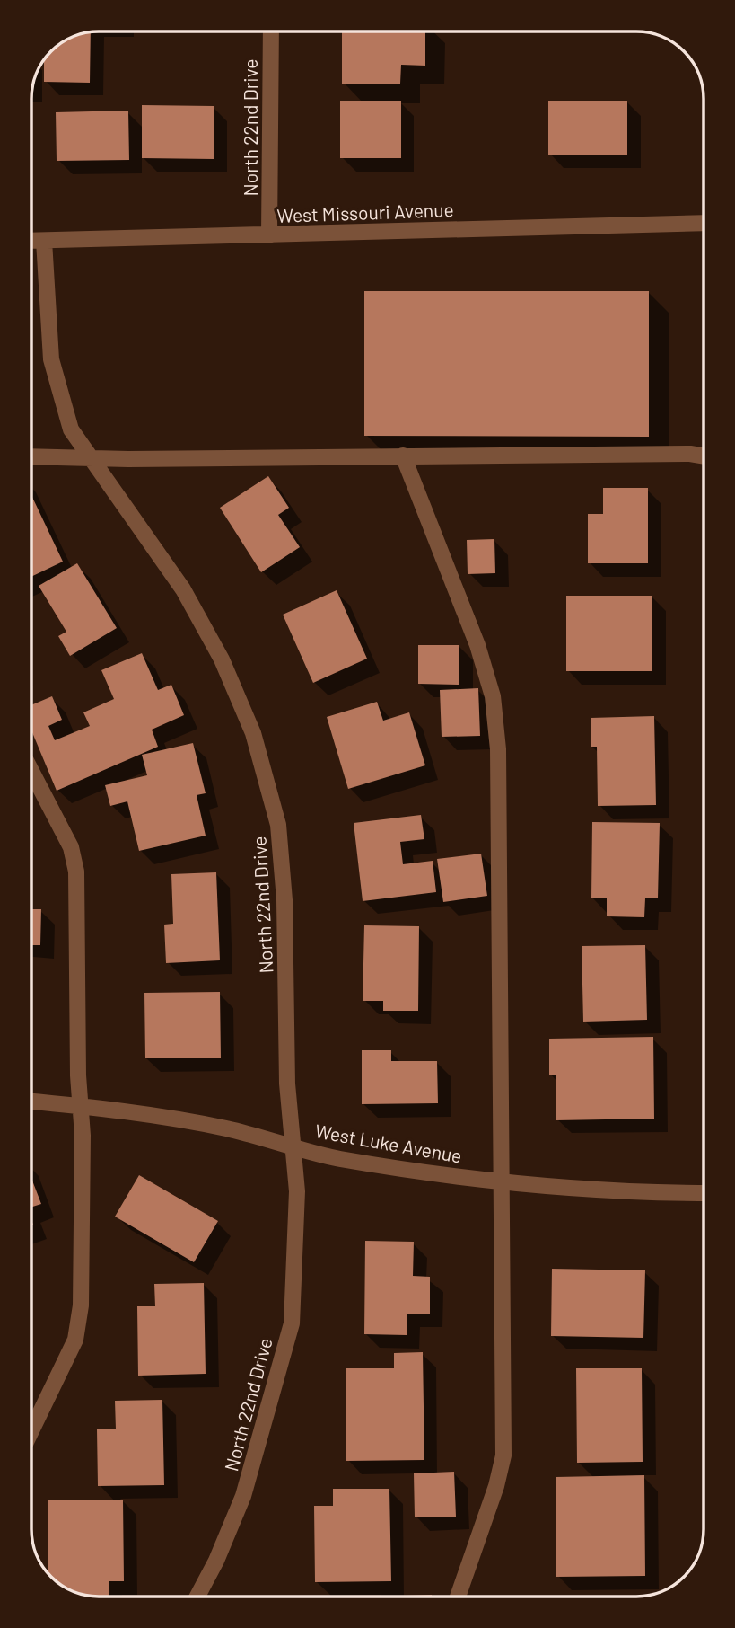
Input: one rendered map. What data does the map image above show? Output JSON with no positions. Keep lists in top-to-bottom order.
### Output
{
  "streets": {
    "street": ["North 22nd Drive", "West Missouri Avenue", "West Luke Avenue"]
  },
  "crossings": [
    ["North 22nd Drive", "West Missouri Avenue"],
    ["North 22nd Drive", "West Luke Avenue"]
  ]
}
